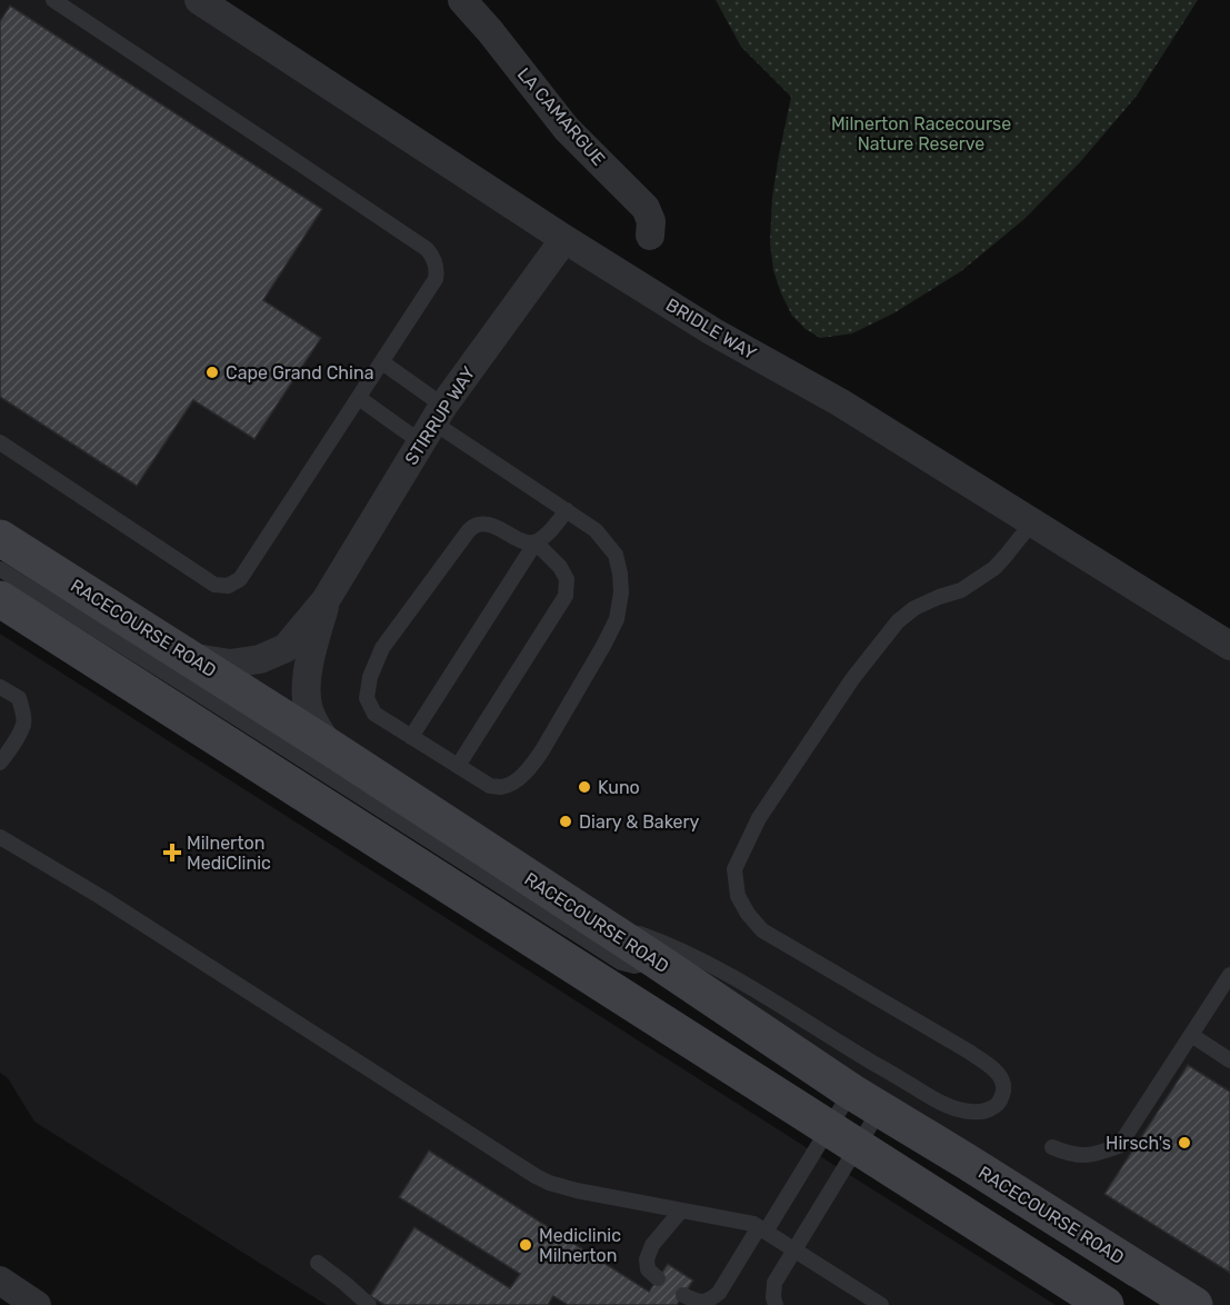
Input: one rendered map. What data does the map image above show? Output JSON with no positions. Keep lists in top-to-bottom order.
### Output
{
  "streets": {
    "main road": ["RACECOURSE ROAD"],
    "street": ["LA CAMARGUE", "BRIDLE WAY", "STIRRUP WAY"]
  },
  "crossings": [
    ["BRIDLE WAY", "STIRRUP WAY"],
    ["STIRRUP WAY", "RACECOURSE ROAD"]
  ],
  "parks": ["Milnerton Racecourse Nature Reserve"],
  "places": {
    "other": [
      "Cape Grand China",
      "Kuno",
      "Diary & Bakery",
      "Hirsch's",
      "Mediclinic Milnerton"
    ],
    "health": ["Milnerton MediClinic"]
  }
}
